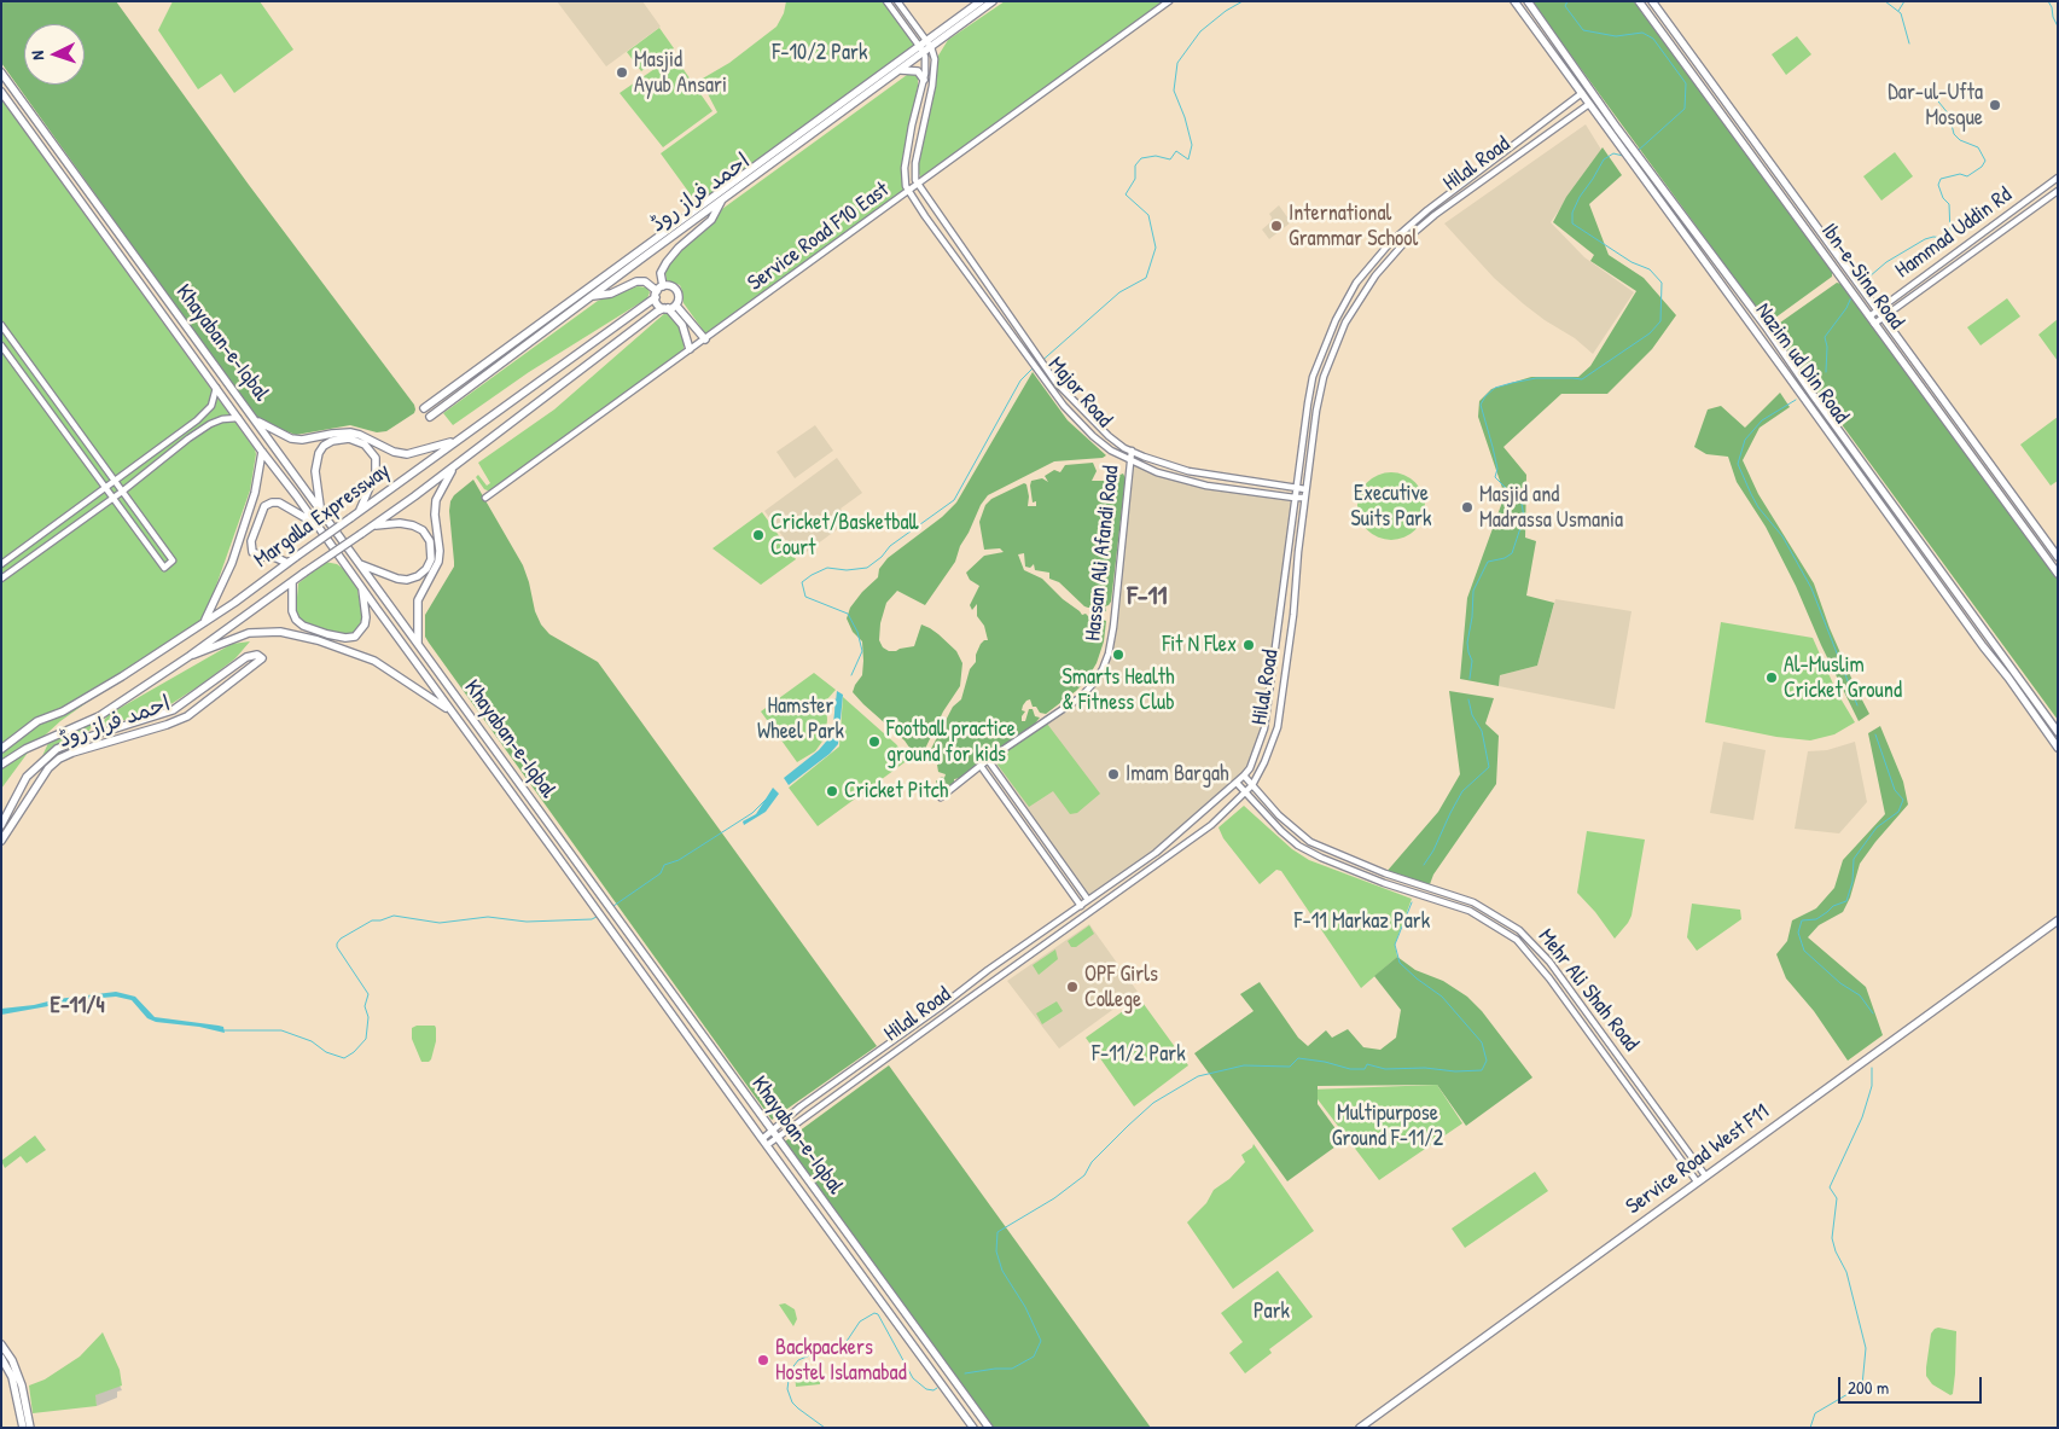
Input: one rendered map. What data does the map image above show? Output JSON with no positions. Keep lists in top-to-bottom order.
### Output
{
  "streets": {
    "main road": [
      "احمد فراز روڈ",
      "Ibn-e-Sina Road",
      "Khayaban-e-Iqbal",
      "Nazim ud Din Road",
      "Margalla Expressway",
      "Service Road West F11"
    ],
    "street": [
      "Hilal Road",
      "Hammad Uddin Rd",
      "Service Road F10 East",
      "Major Road",
      "Hassan Ali Afandi Road",
      "Mehr Ali Shah Road"
    ]
  },
  "crossings": [
    ["Hilal Road", "Khayaban-e-Iqbal"],
    ["Hilal Road", "Nazim ud Din Road"],
    ["Hilal Road", "Major Road"],
    ["Hilal Road", "Mehr Ali Shah Road"],
    ["Hammad Uddin Rd", "Ibn-e-Sina Road"],
    ["Service Road F10 East", "Major Road"],
    ["Major Road", "Hassan Ali Afandi Road"],
    ["Mehr Ali Shah Road", "Service Road West F11"]
  ],
  "districts": ["F-11", "E-11/4"],
  "parks": [
    "F-10/2 Park",
    "Executive Suits Park",
    "Hamster Wheel Park",
    "F-11 Markaz Park",
    "F-11/2 Park",
    "Multipurpose Ground F-11/2",
    "Park"
  ],
  "places": [
    "Masjid Ayub Ansari",
    "Dar-ul-Ufta Mosque",
    "International Grammar School",
    "Masjid and Madrassa Usmania",
    "Cricket/Basketball Court",
    "Fit N Flex",
    "Smarts Health & Fitness Club",
    "Al-Muslim Cricket Ground",
    "Football practice ground for kids",
    "Imam Bargah",
    "Cricket Pitch",
    "OPF Girls College",
    "Backpackers Hostel Islamabad"
  ],
  "scale_bar": "200 m",
  "north": "left"
}
